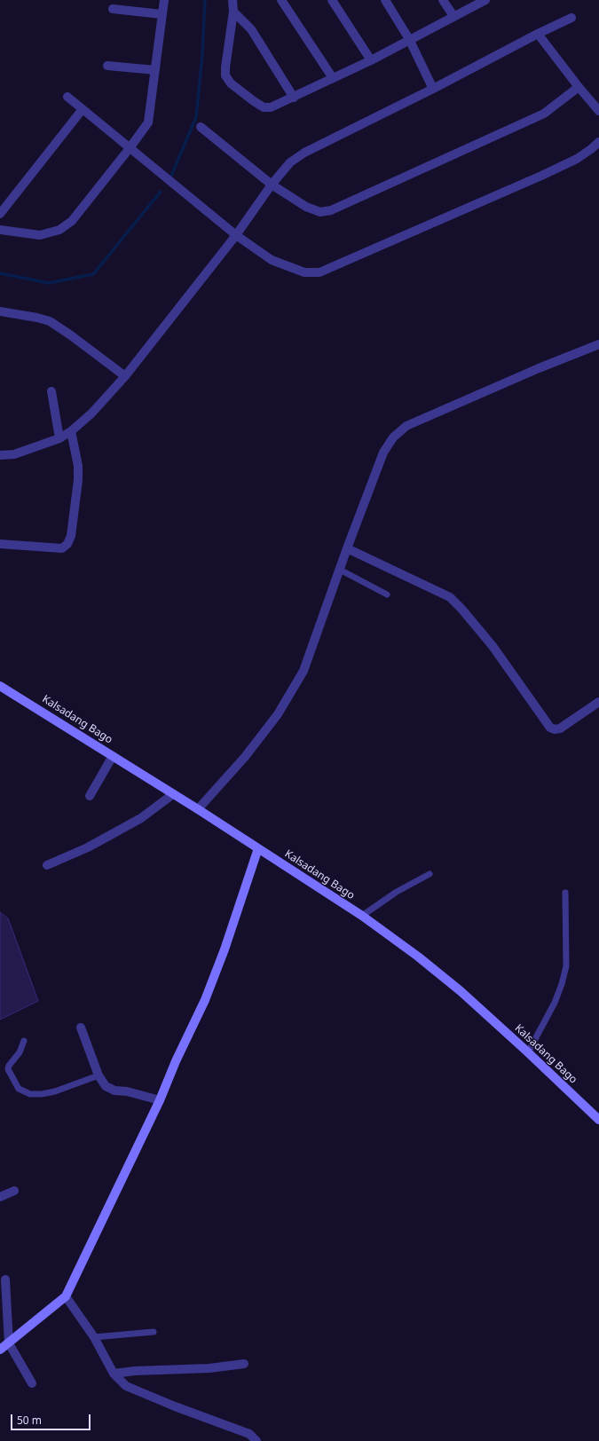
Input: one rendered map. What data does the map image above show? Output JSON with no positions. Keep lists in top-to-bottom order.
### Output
{
  "streets": {
    "main road": ["Kalsadang Bago"]
  },
  "scale_bar": "50 m"
}
